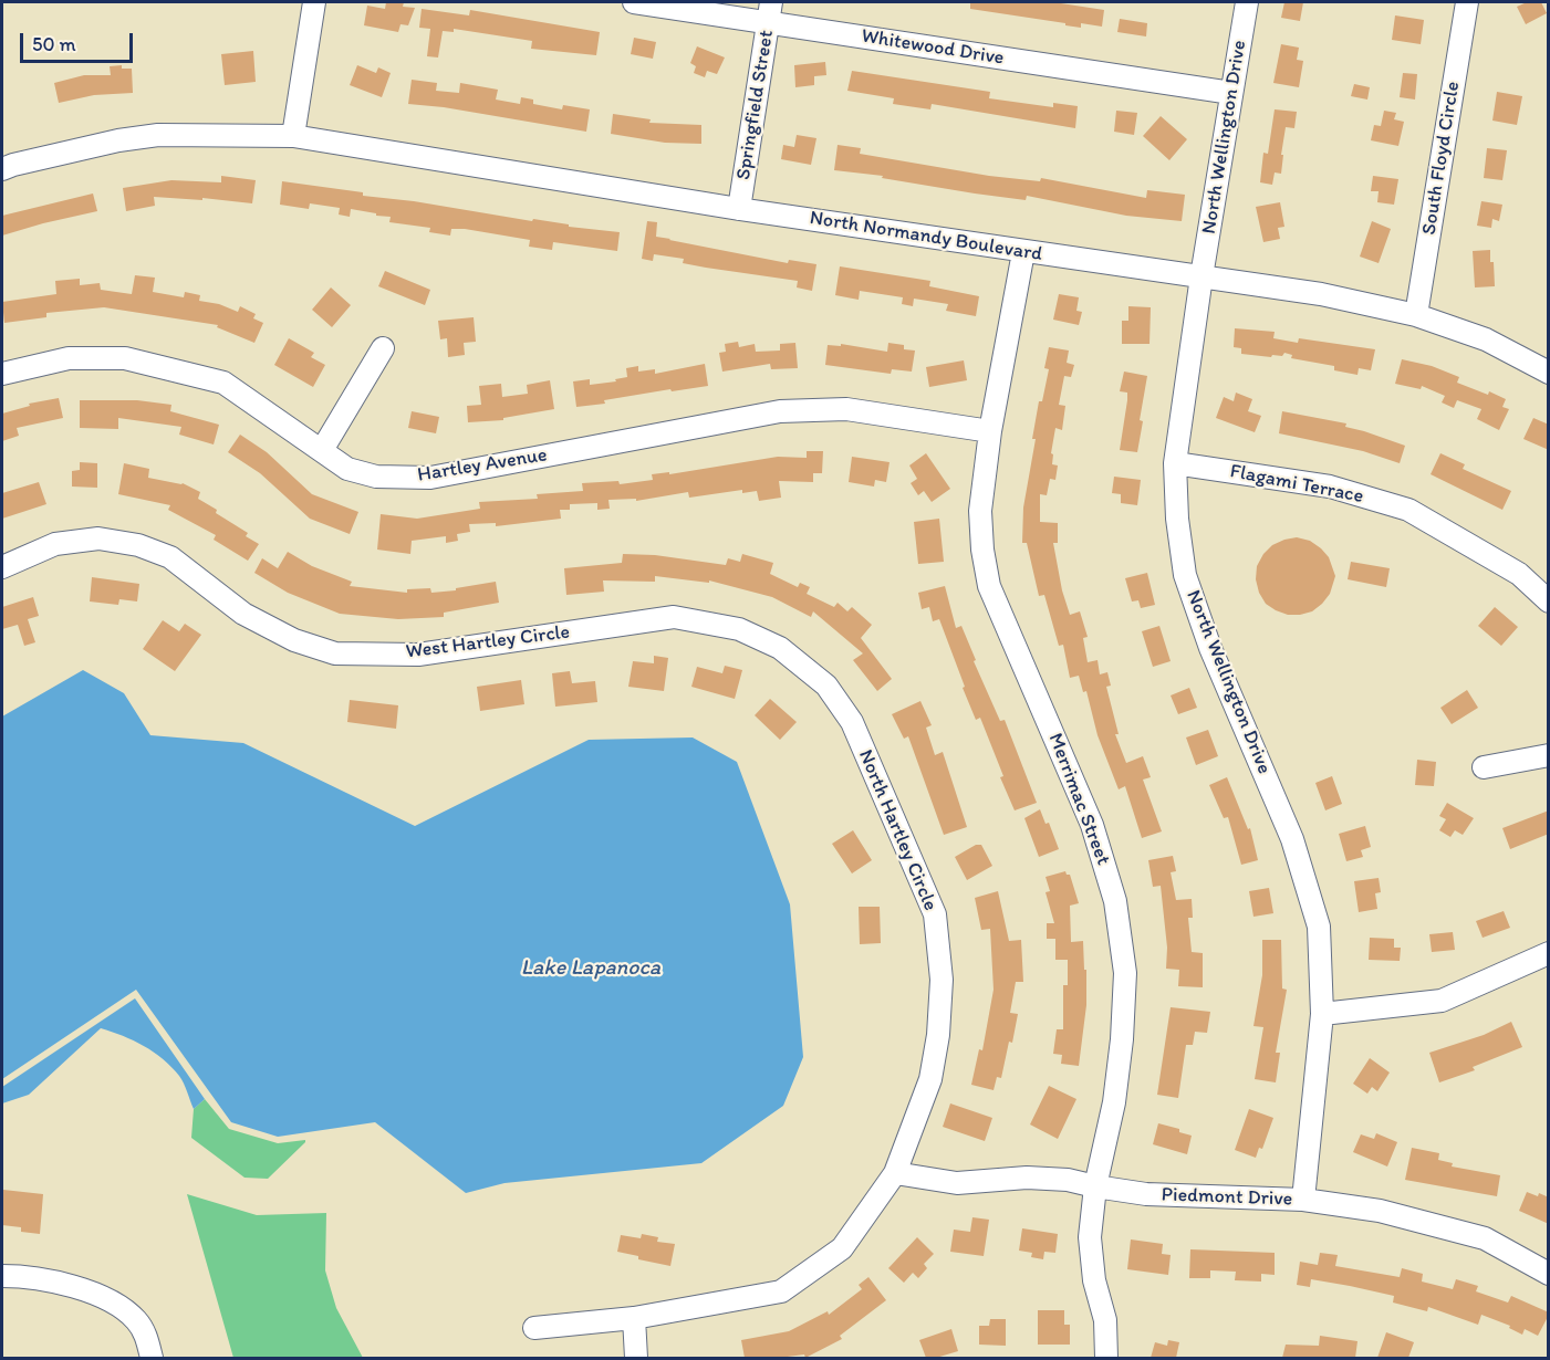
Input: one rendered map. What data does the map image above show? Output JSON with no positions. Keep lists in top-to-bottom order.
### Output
{
  "streets": {
    "street": [
      "Whitewood Drive",
      "Springfield Street",
      "North Wellington Drive",
      "South Floyd Circle",
      "North Normandy Boulevard",
      "Hartley Avenue",
      "Flagami Terrace",
      "West Hartley Circle",
      "Merrimac Street",
      "North Hartley Circle",
      "Piedmont Drive"
    ]
  },
  "crossings": [
    ["Whitewood Drive", "Springfield Street"],
    ["Whitewood Drive", "North Wellington Drive"],
    ["Springfield Street", "North Normandy Boulevard"],
    ["North Wellington Drive", "North Normandy Boulevard"],
    ["North Wellington Drive", "Flagami Terrace"],
    ["North Wellington Drive", "Piedmont Drive"],
    ["South Floyd Circle", "North Normandy Boulevard"],
    ["North Normandy Boulevard", "Merrimac Street"],
    ["Hartley Avenue", "Merrimac Street"],
    ["West Hartley Circle", "North Hartley Circle"],
    ["Merrimac Street", "Piedmont Drive"],
    ["North Hartley Circle", "Piedmont Drive"]
  ],
  "water": ["Lake Lapanoca"],
  "scale_bar": "50 m"
}
